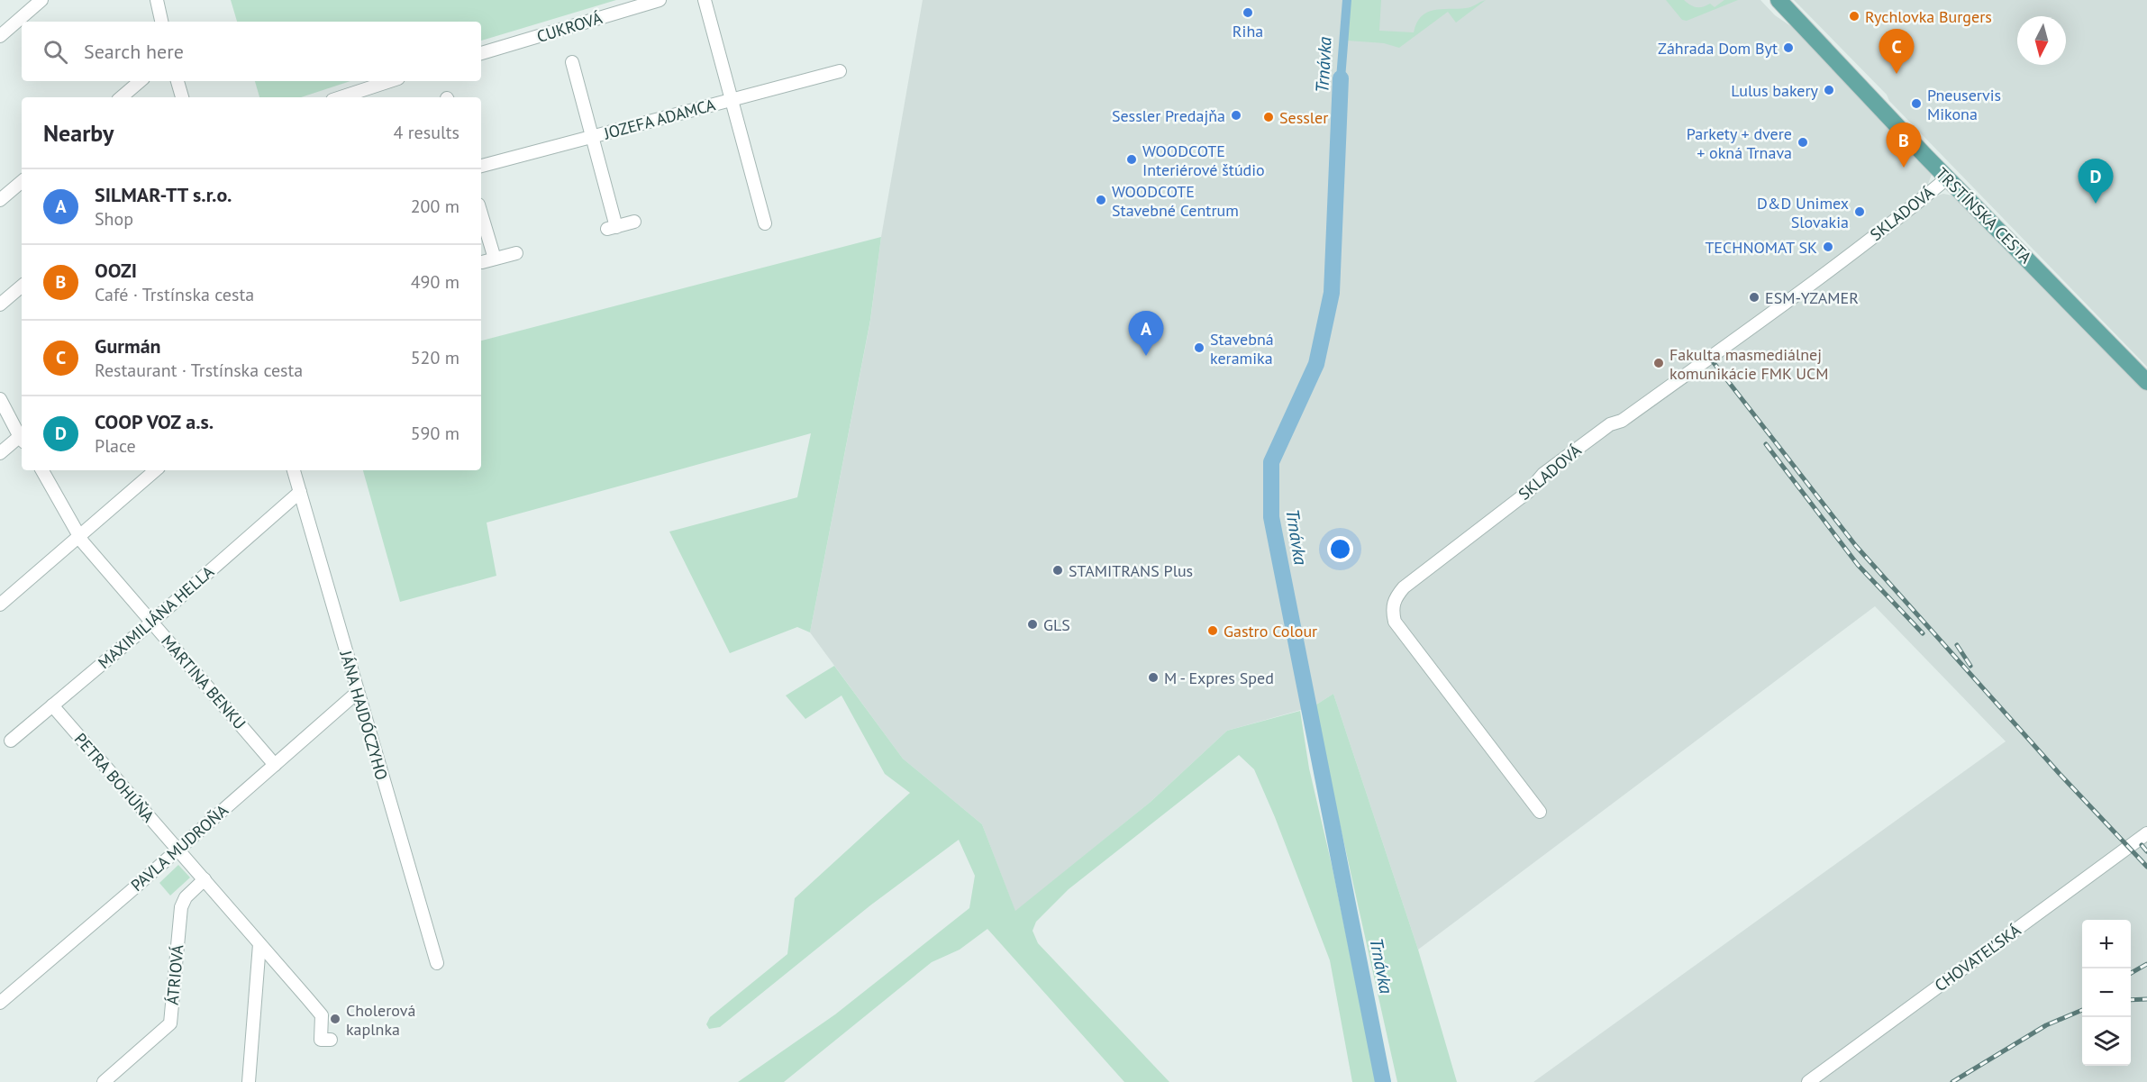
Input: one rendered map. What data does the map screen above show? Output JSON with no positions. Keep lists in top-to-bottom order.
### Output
{
  "streets": {
    "main road": ["TRSTÍNSKA CESTA"],
    "street": [
      "CUKROVÁ",
      "JOZEFA ADAMCA",
      "SKLADOVÁ",
      "MAXIMILIÁNA HELLA",
      "MARTINA BENKU",
      "JÁNA HAJDÓCZYHO",
      "PETRA BOHÚŇA",
      "PAVLA MUDROŇA",
      "CHOVATEĽSKÁ",
      "ÁTRIOVÁ"
    ]
  },
  "crossings": [
    ["SKLADOVÁ", "TRSTÍNSKA CESTA"],
    ["MAXIMILIÁNA HELLA", "MARTINA BENKU"],
    ["MAXIMILIÁNA HELLA", "JÁNA HAJDÓCZYHO"],
    ["MAXIMILIÁNA HELLA", "PETRA BOHÚŇA"],
    ["MARTINA BENKU", "PAVLA MUDROŇA"],
    ["JÁNA HAJDÓCZYHO", "PAVLA MUDROŇA"],
    ["PETRA BOHÚŇA", "PAVLA MUDROŇA"]
  ],
  "water": ["Trnávka"],
  "places": [
    "Riha",
    "Rychlovka Burgers",
    "Záhrada Dom Byt",
    "Lulus bakery",
    "Pneuservis Mikona",
    "Sessler Predajňa",
    "Sessler",
    "Parkety + dvere + okná Trnava",
    "WOODCOTE Interiérové štúdio",
    "WOODCOTE Stavebné Centrum",
    "D&D Unimex Slovakia",
    "TECHNOMAT SK",
    "ESM-YZAMER",
    "Stavebná keramika",
    "Fakulta masmediálnej komunikácie FMK UCM",
    "STAMITRANS Plus",
    "GLS",
    "Gastro Colour",
    "M - Expres Sped",
    "Cholerová kaplnka"
  ],
  "north": "bottom",
  "page": {
    "search": "Search here",
    "pins": [
      "C",
      "B",
      "D",
      "A"
    ],
    "heading": ["Nearby", "4 results"],
    "list": [
      {
        "mark": "A",
        "name": "SILMAR-TT s.r.o.",
        "note": "Shop",
        "value": "200 m"
      },
      {
        "mark": "B",
        "name": "OOZI",
        "note": "Café · Trstínska cesta",
        "value": "490 m"
      },
      {
        "mark": "C",
        "name": "Gurmán",
        "note": "Restaurant · Trstínska cesta",
        "value": "520 m"
      },
      {
        "mark": "D",
        "name": "COOP VOZ a.s.",
        "note": "Place",
        "value": "590 m"
      }
    ],
    "map_buttons": ["+", "−"]
  }
}
